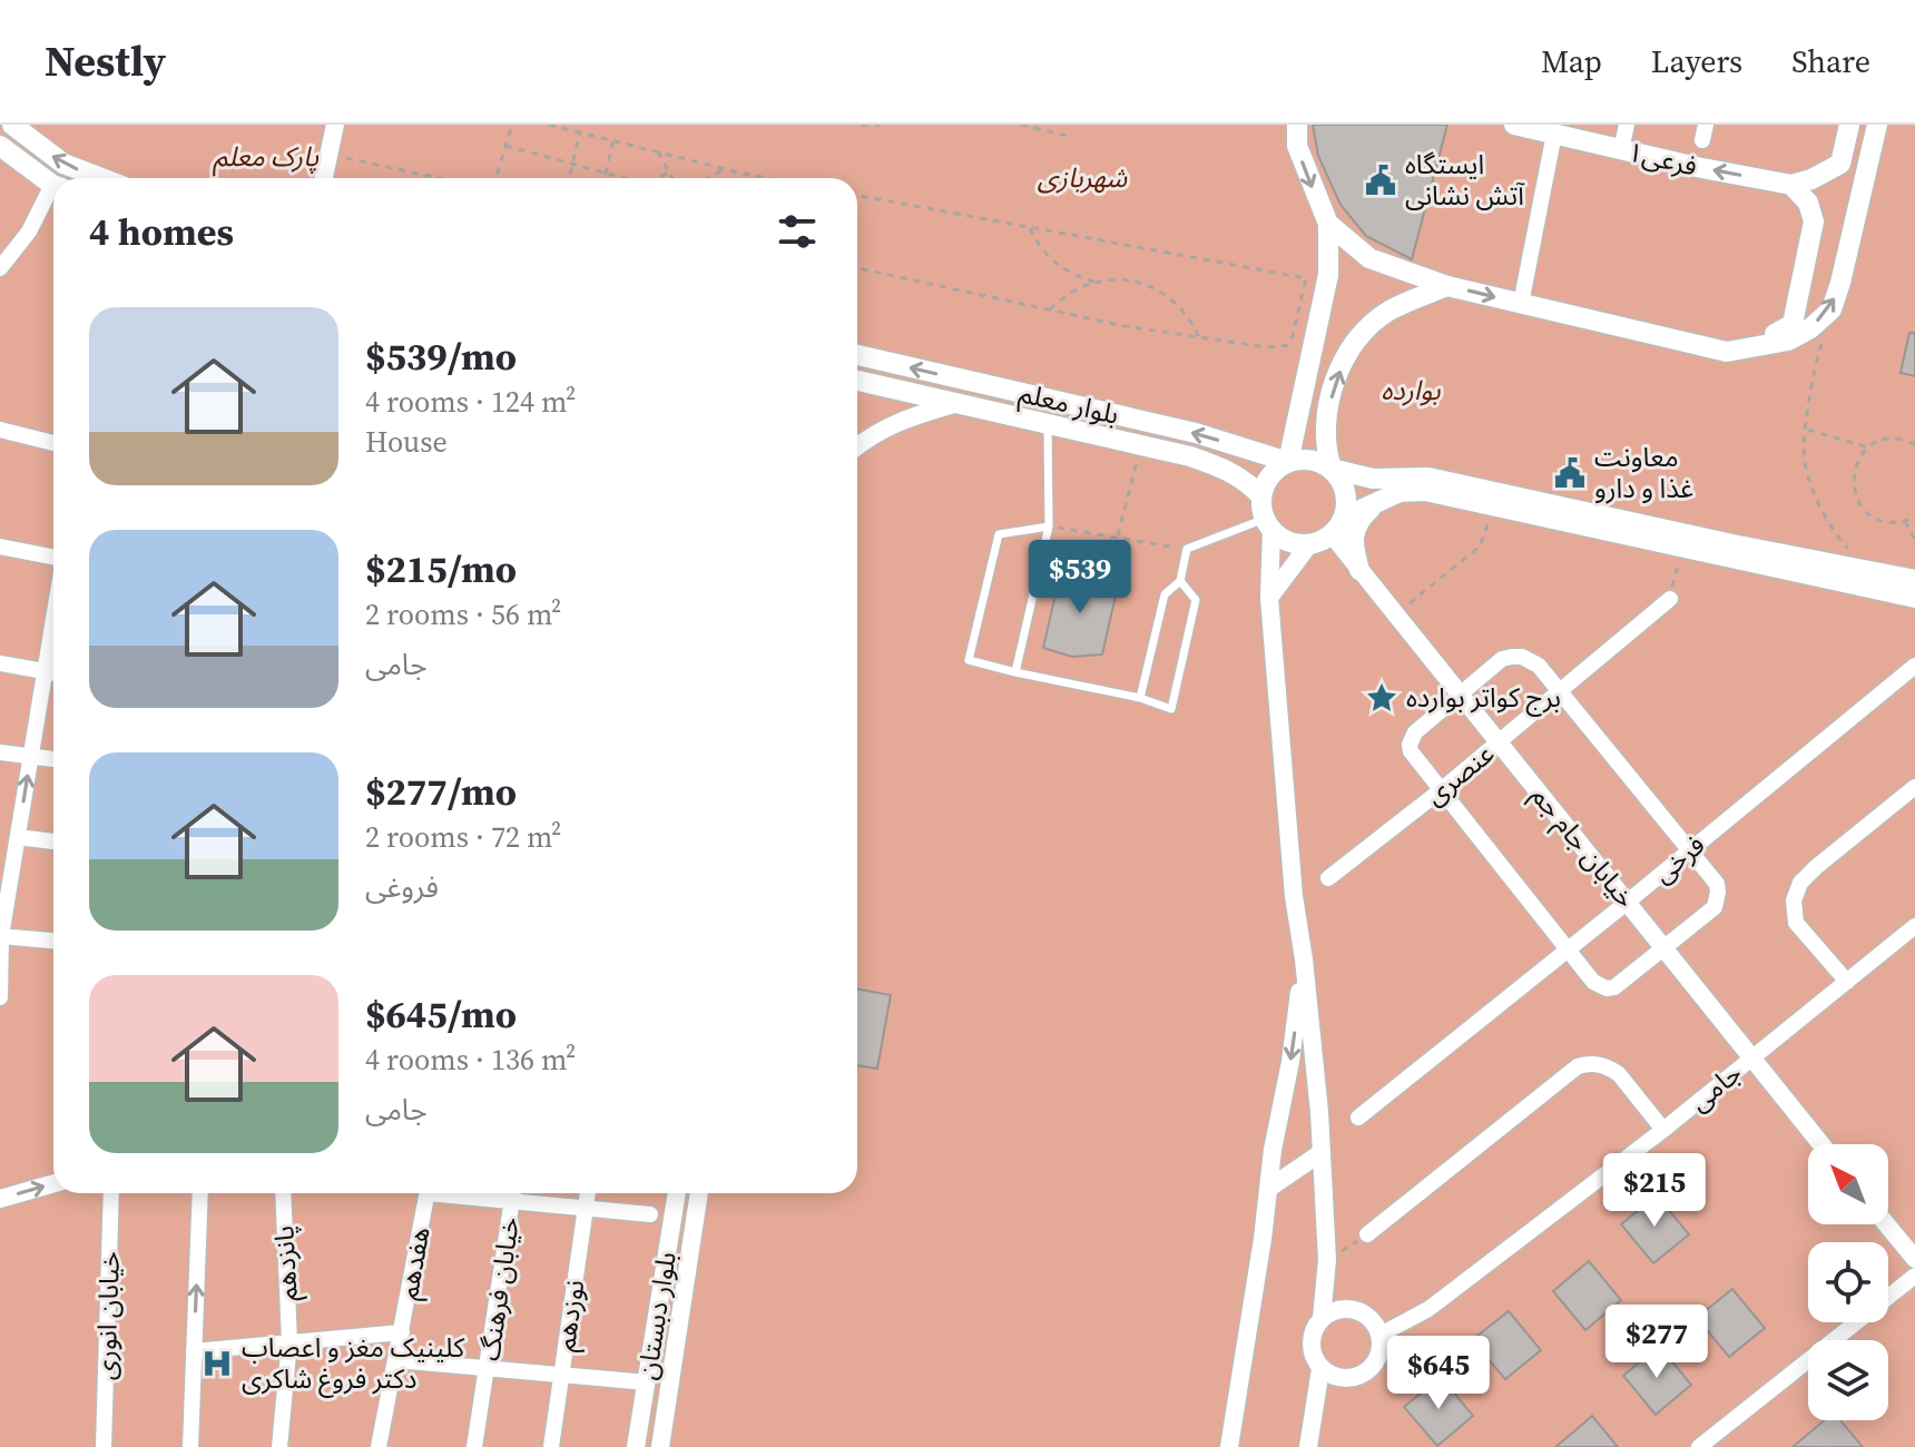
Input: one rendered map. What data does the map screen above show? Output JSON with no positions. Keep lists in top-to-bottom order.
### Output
{
  "streets": {
    "main road": ["فرعی۱", "بلوار معلم"],
    "street": [
      "عنصری",
      "خیابان جام جم",
      "فرخی",
      "جامی",
      "پانزدهم",
      "هفدهم",
      "خیابان فرهنگ",
      "خیابان انوری",
      "نوزدهم",
      "بلوار دبستان"
    ]
  },
  "crossings": [
    ["بلوار معلم", "خیابان جام جم"],
    ["عنصری", "خیابان جام جم"],
    ["خیابان جام جم", "فرخی"],
    ["خیابان جام جم", "جامی"]
  ],
  "parks": ["پارک معلم", "شهربازی", "بوارده"],
  "places": {
    "public building": ["ایستگاه آتش نشانی", "معاونت غذا و دارو"],
    "place": ["برج کواتر بوارده"],
    "hospital": ["کلینیک مغز و اعصاب دکتر فروغ شاکری"]
  },
  "north": "top left",
  "page": {
    "header": "Nestly",
    "nav": ["Map", "Layers", "Share"],
    "heading": "4 homes",
    "list": [
      {
        "name": "$539/mo",
        "note": "4 rooms · 124 m² · House"
      },
      {
        "name": "$215/mo",
        "note": "2 rooms · 56 m² · جامی"
      },
      {
        "name": "$277/mo",
        "note": "2 rooms · 72 m² · فروغی"
      },
      {
        "name": "$645/mo",
        "note": "4 rooms · 136 m² · جامی"
      }
    ],
    "price": [
      "$539",
      "$215",
      "$277",
      "$645"
    ]
  }
}
